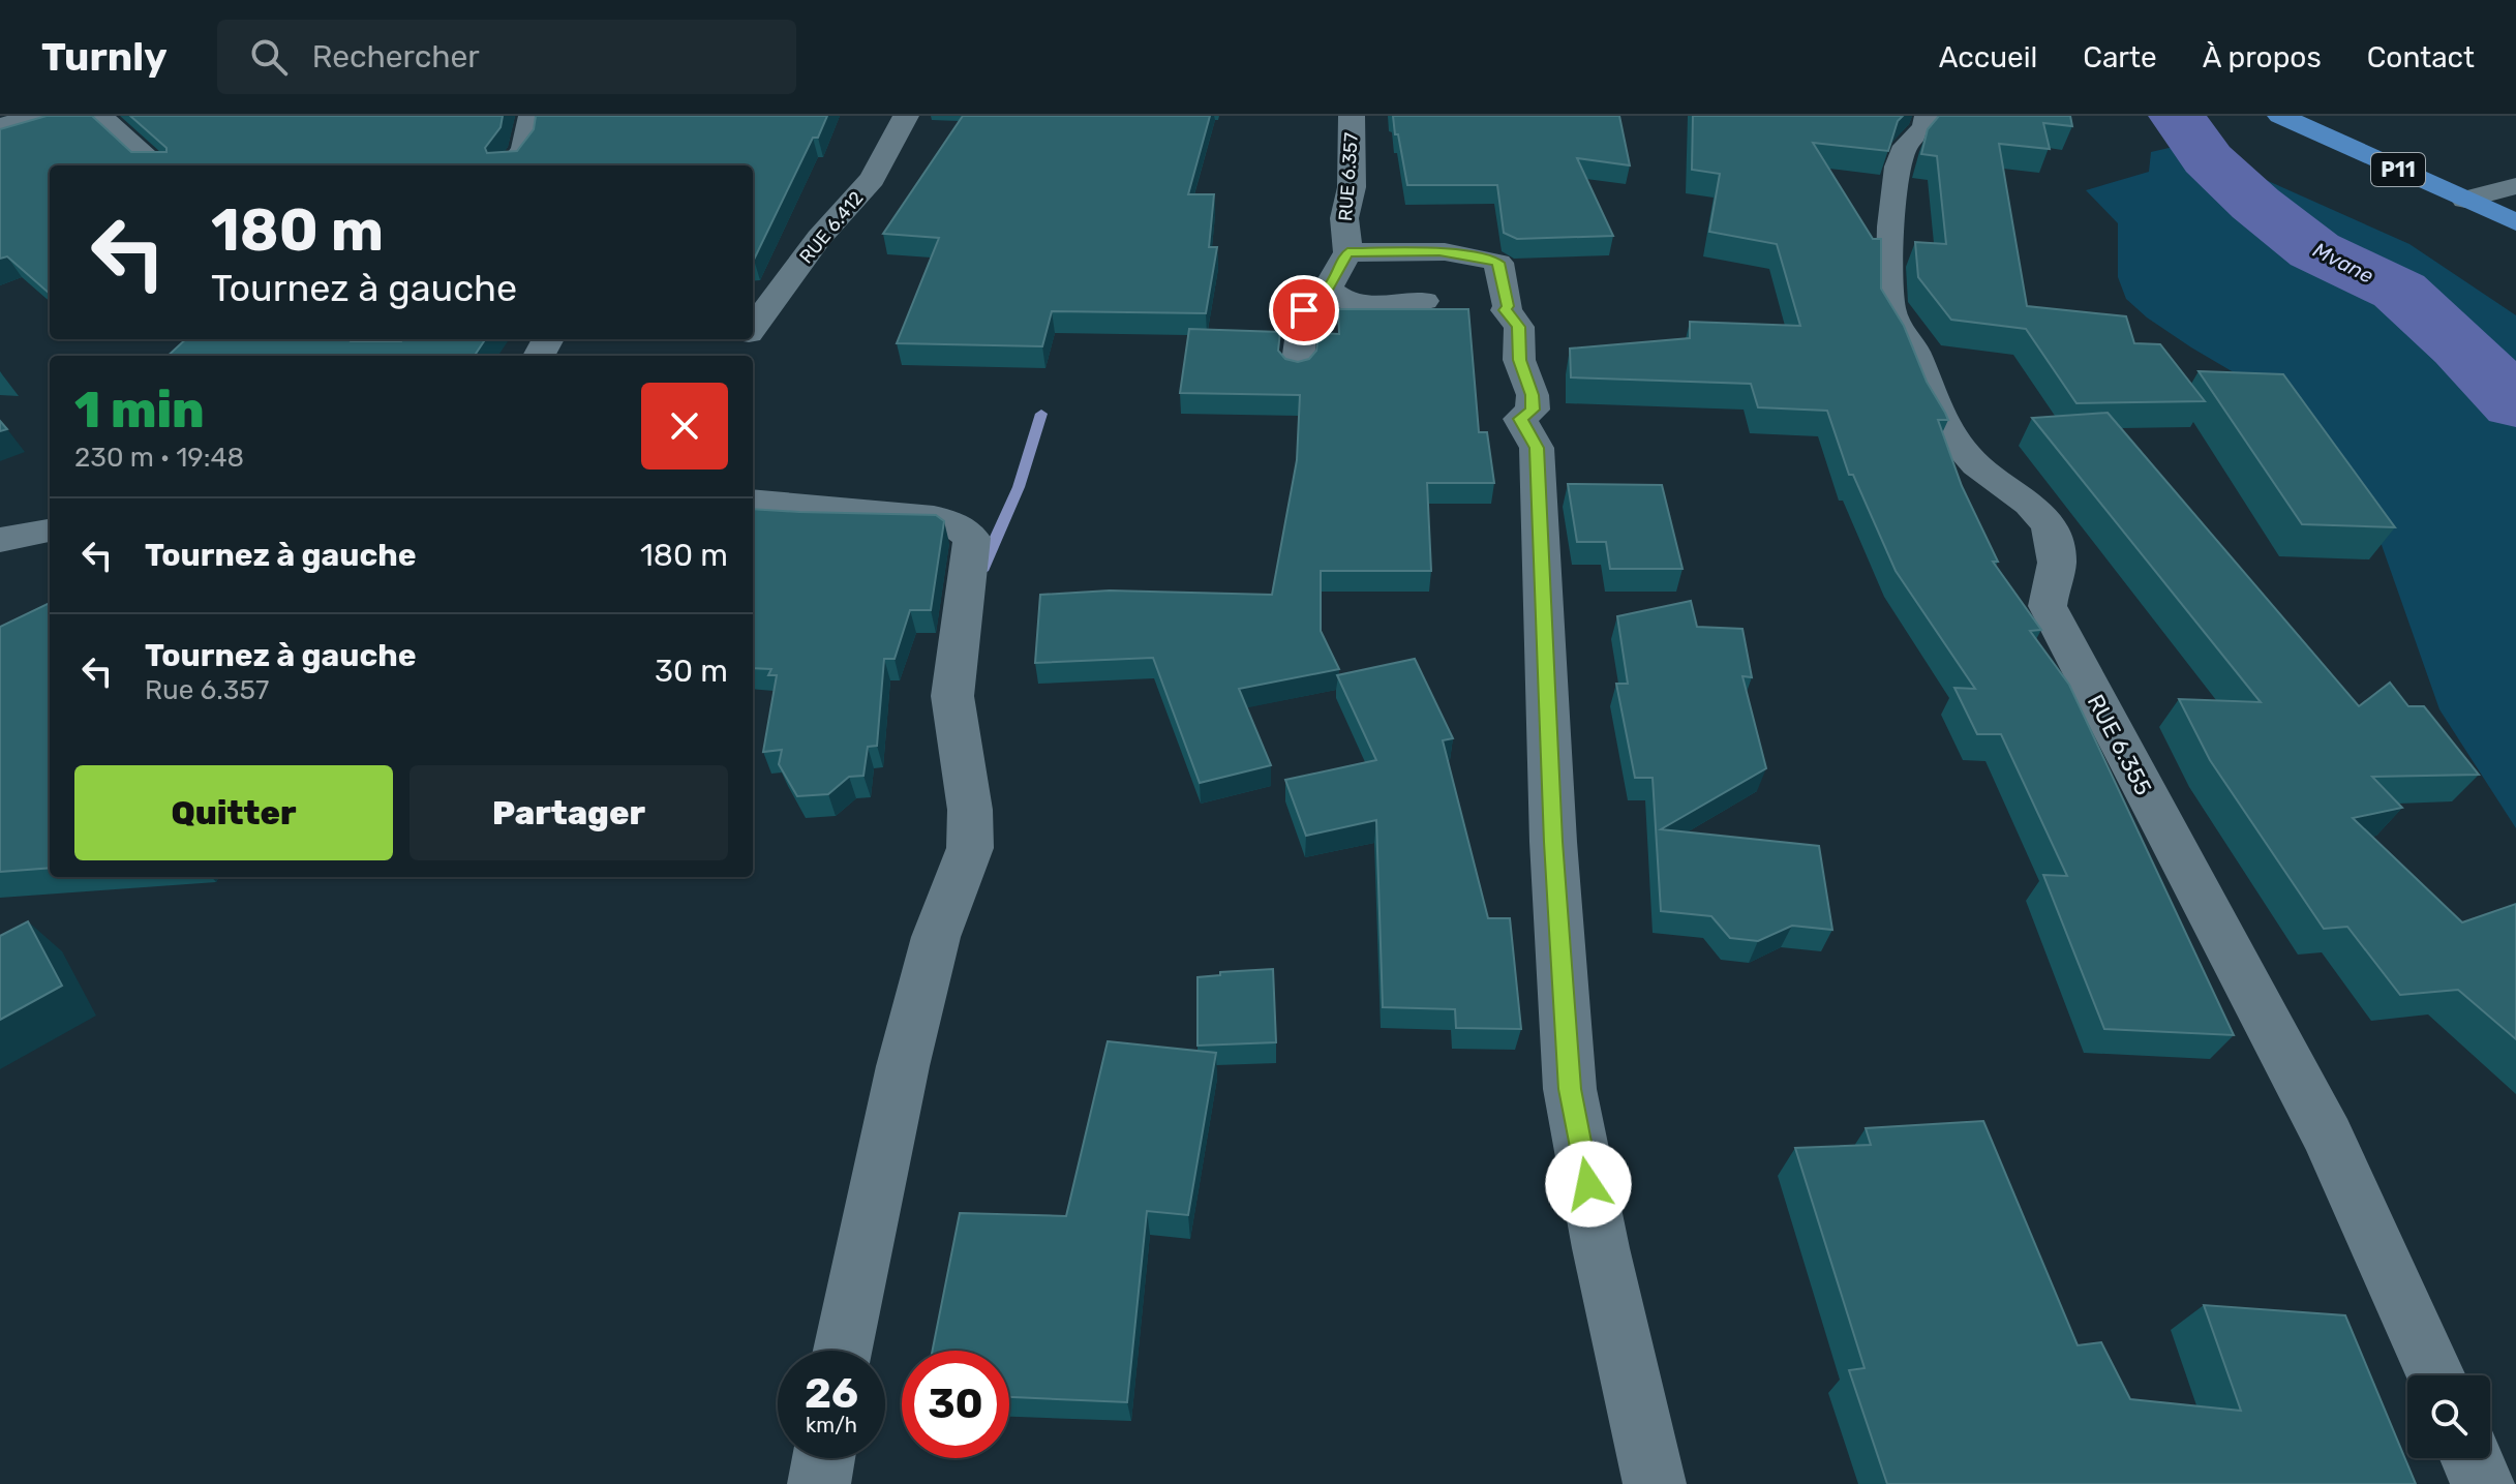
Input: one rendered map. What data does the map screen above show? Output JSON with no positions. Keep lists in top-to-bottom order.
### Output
{
  "streets": {
    "main road": ["P11"],
    "street": ["RUE 6.357", "RUE 6.412", "RUE 6.355"]
  },
  "water": ["Mvane"],
  "page": {
    "header": "Turnly",
    "search": "Rechercher",
    "nav": [
      "Accueil",
      "Carte",
      "À propos",
      "Contact"
    ],
    "turn": ["180 m", "Tournez à gauche"],
    "heading": ["1 min", "230 m · 19:48"],
    "list": [
      {
        "name": "Tournez à gauche",
        "value": "180 m"
      },
      {
        "name": "Tournez à gauche",
        "note": "Rue 6.357",
        "value": "30 m"
      }
    ],
    "buttons": ["Quitter", "Partager"],
    "speed": "26 km/h",
    "limit": "30"
  }
}
